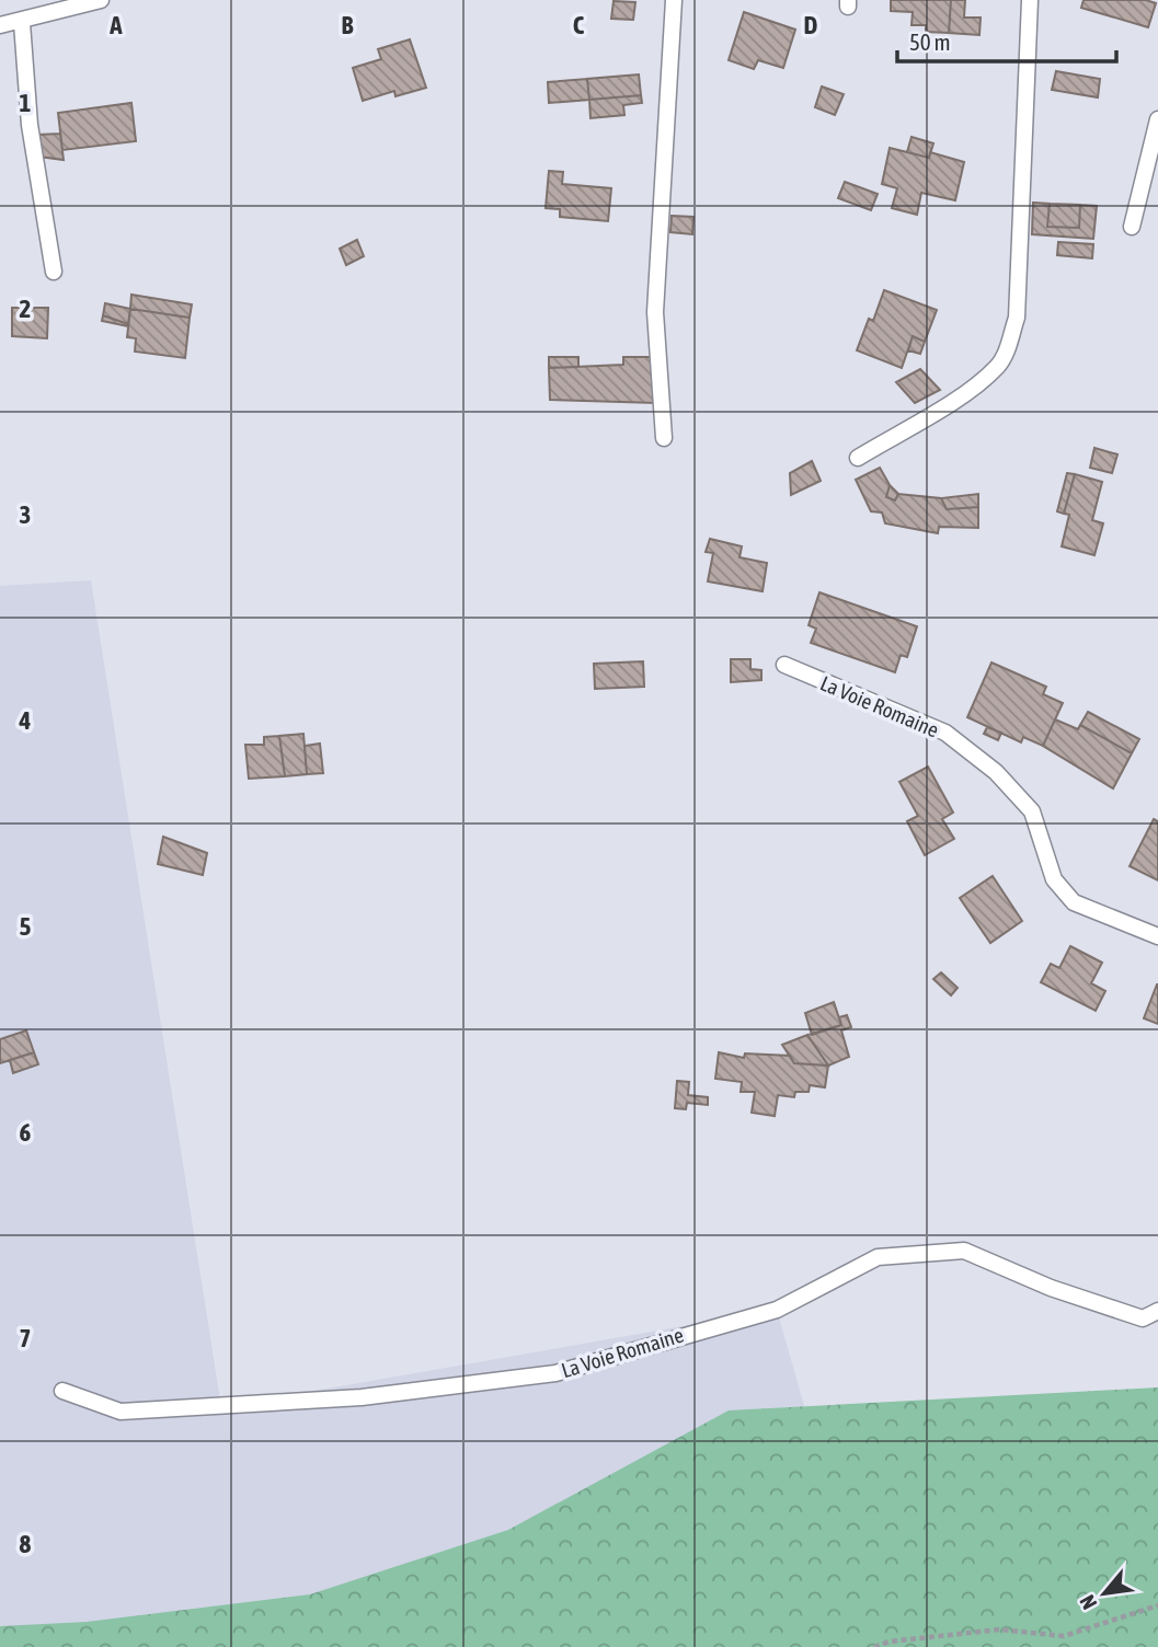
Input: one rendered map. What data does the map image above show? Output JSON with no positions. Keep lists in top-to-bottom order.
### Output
{
  "streets": {
    "lane": ["La Voie Romaine"]
  },
  "scale_bar": "50 m",
  "north": "bottom left",
  "grid": {
    "columns": [
      "A",
      "B",
      "C",
      "D"
    ],
    "rows": [
      "1",
      "2",
      "3",
      "4",
      "5",
      "6",
      "7",
      "8"
    ]
  }
}
